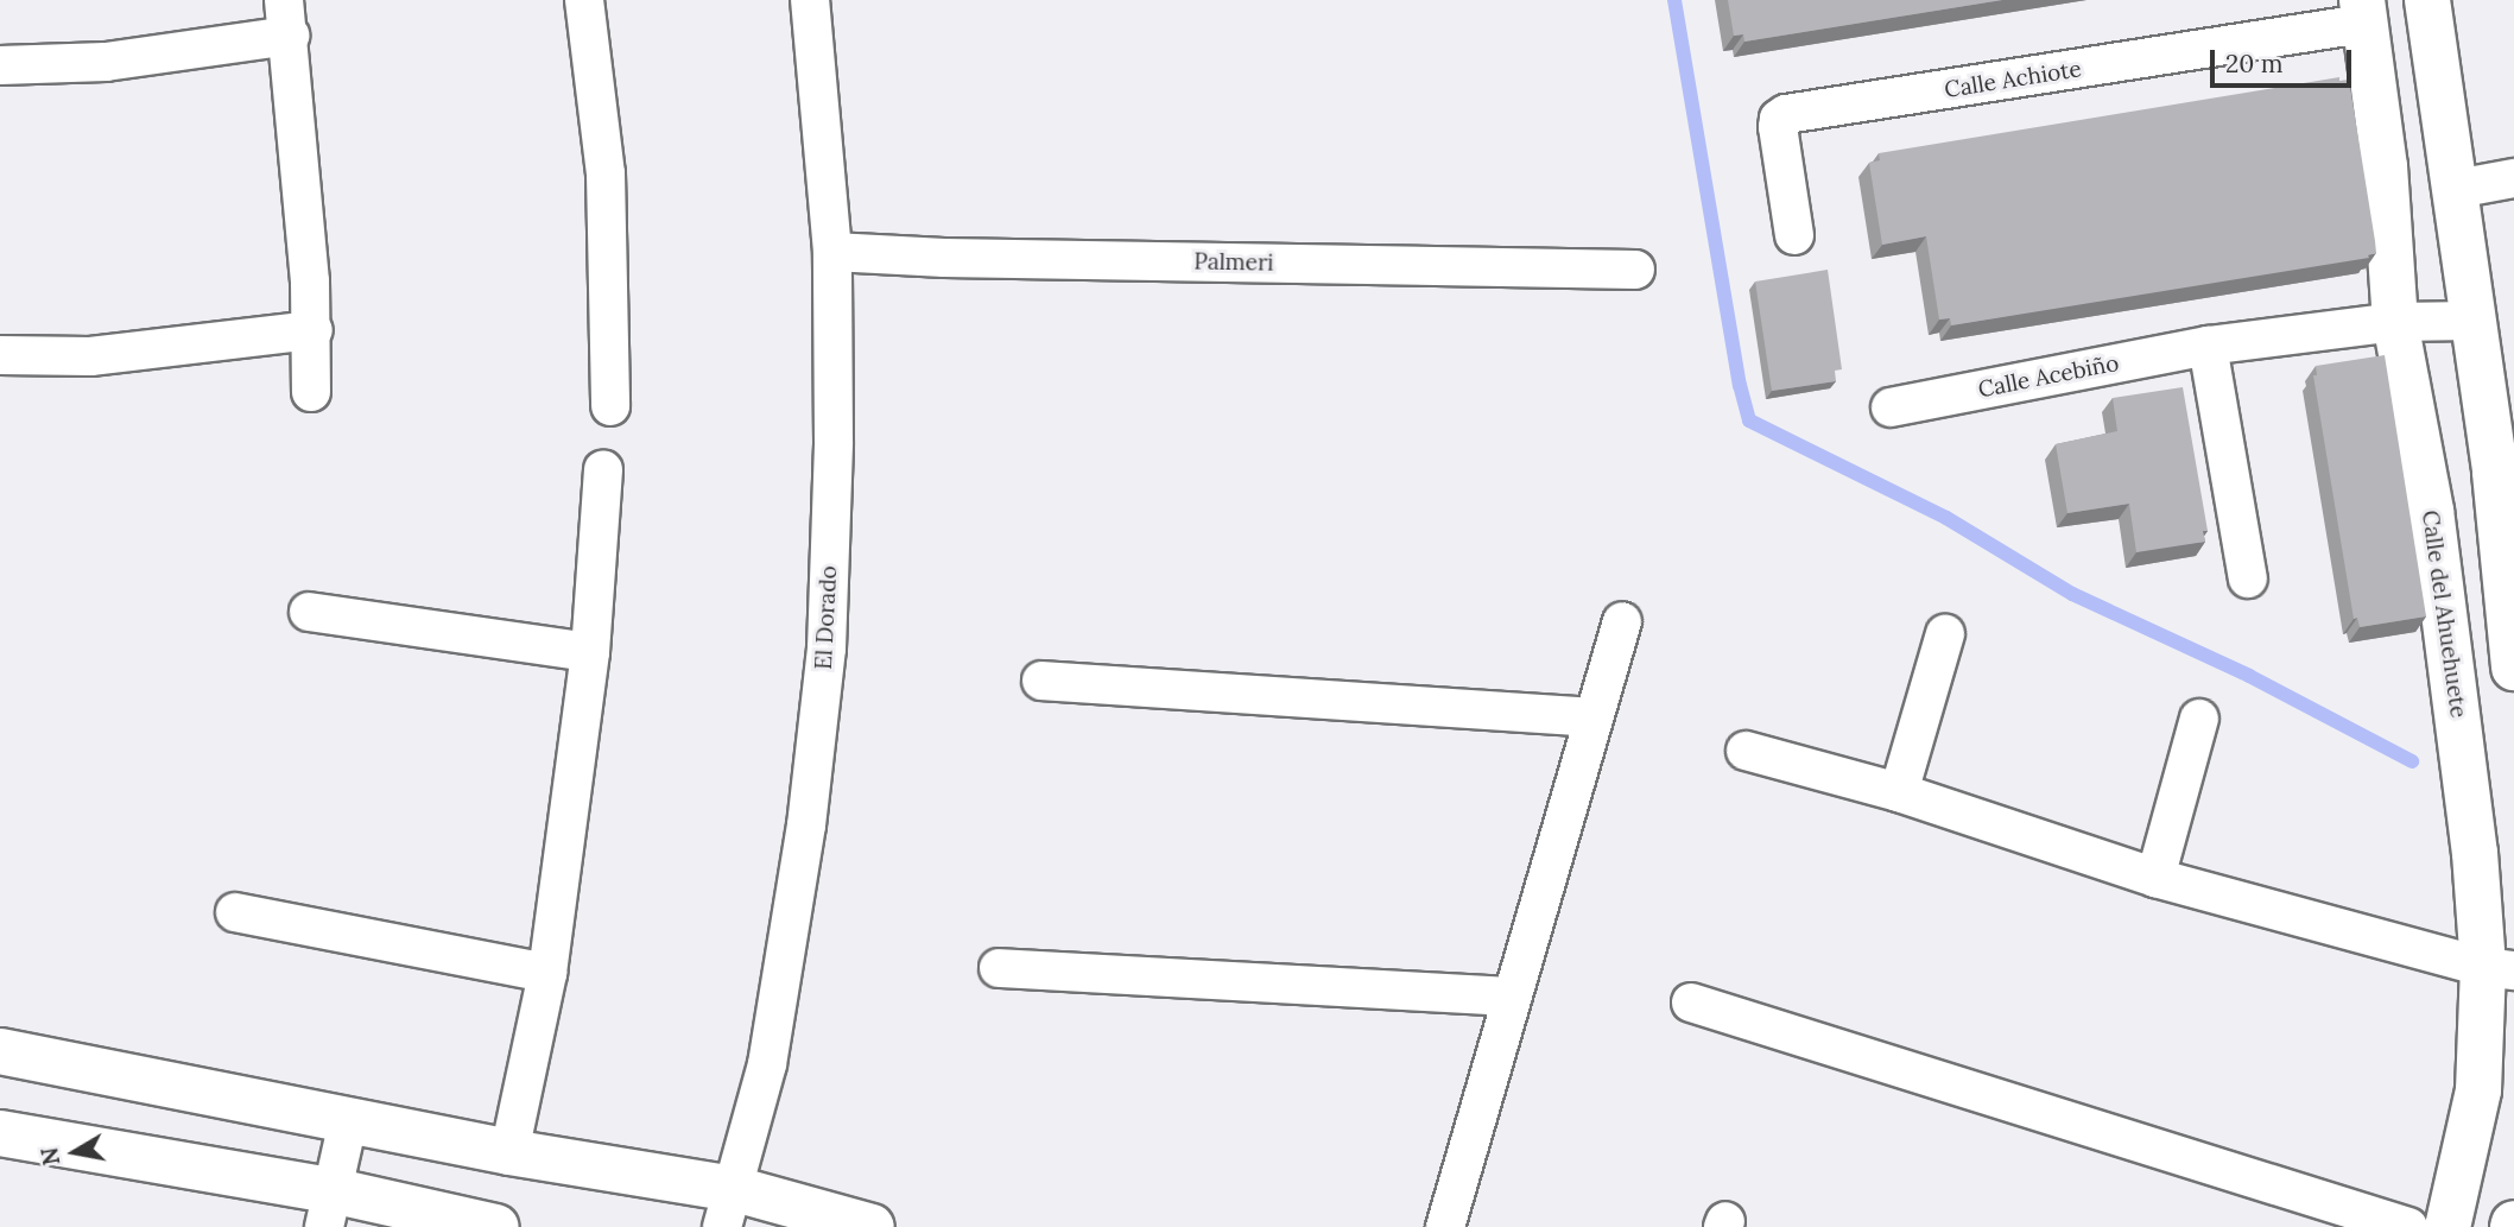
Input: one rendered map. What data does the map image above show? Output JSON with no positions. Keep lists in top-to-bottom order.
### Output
{
  "streets": {
    "street": [
      "Calle Achiote",
      "Palmeri",
      "Calle Acebiño",
      "Calle del Ahuehuete",
      "El Dorado"
    ]
  },
  "crossings": [
    ["Calle Achiote", "Calle del Ahuehuete"],
    ["Palmeri", "El Dorado"],
    ["Calle Acebiño", "Calle del Ahuehuete"]
  ],
  "scale_bar": "20 m",
  "north": "left"
}
